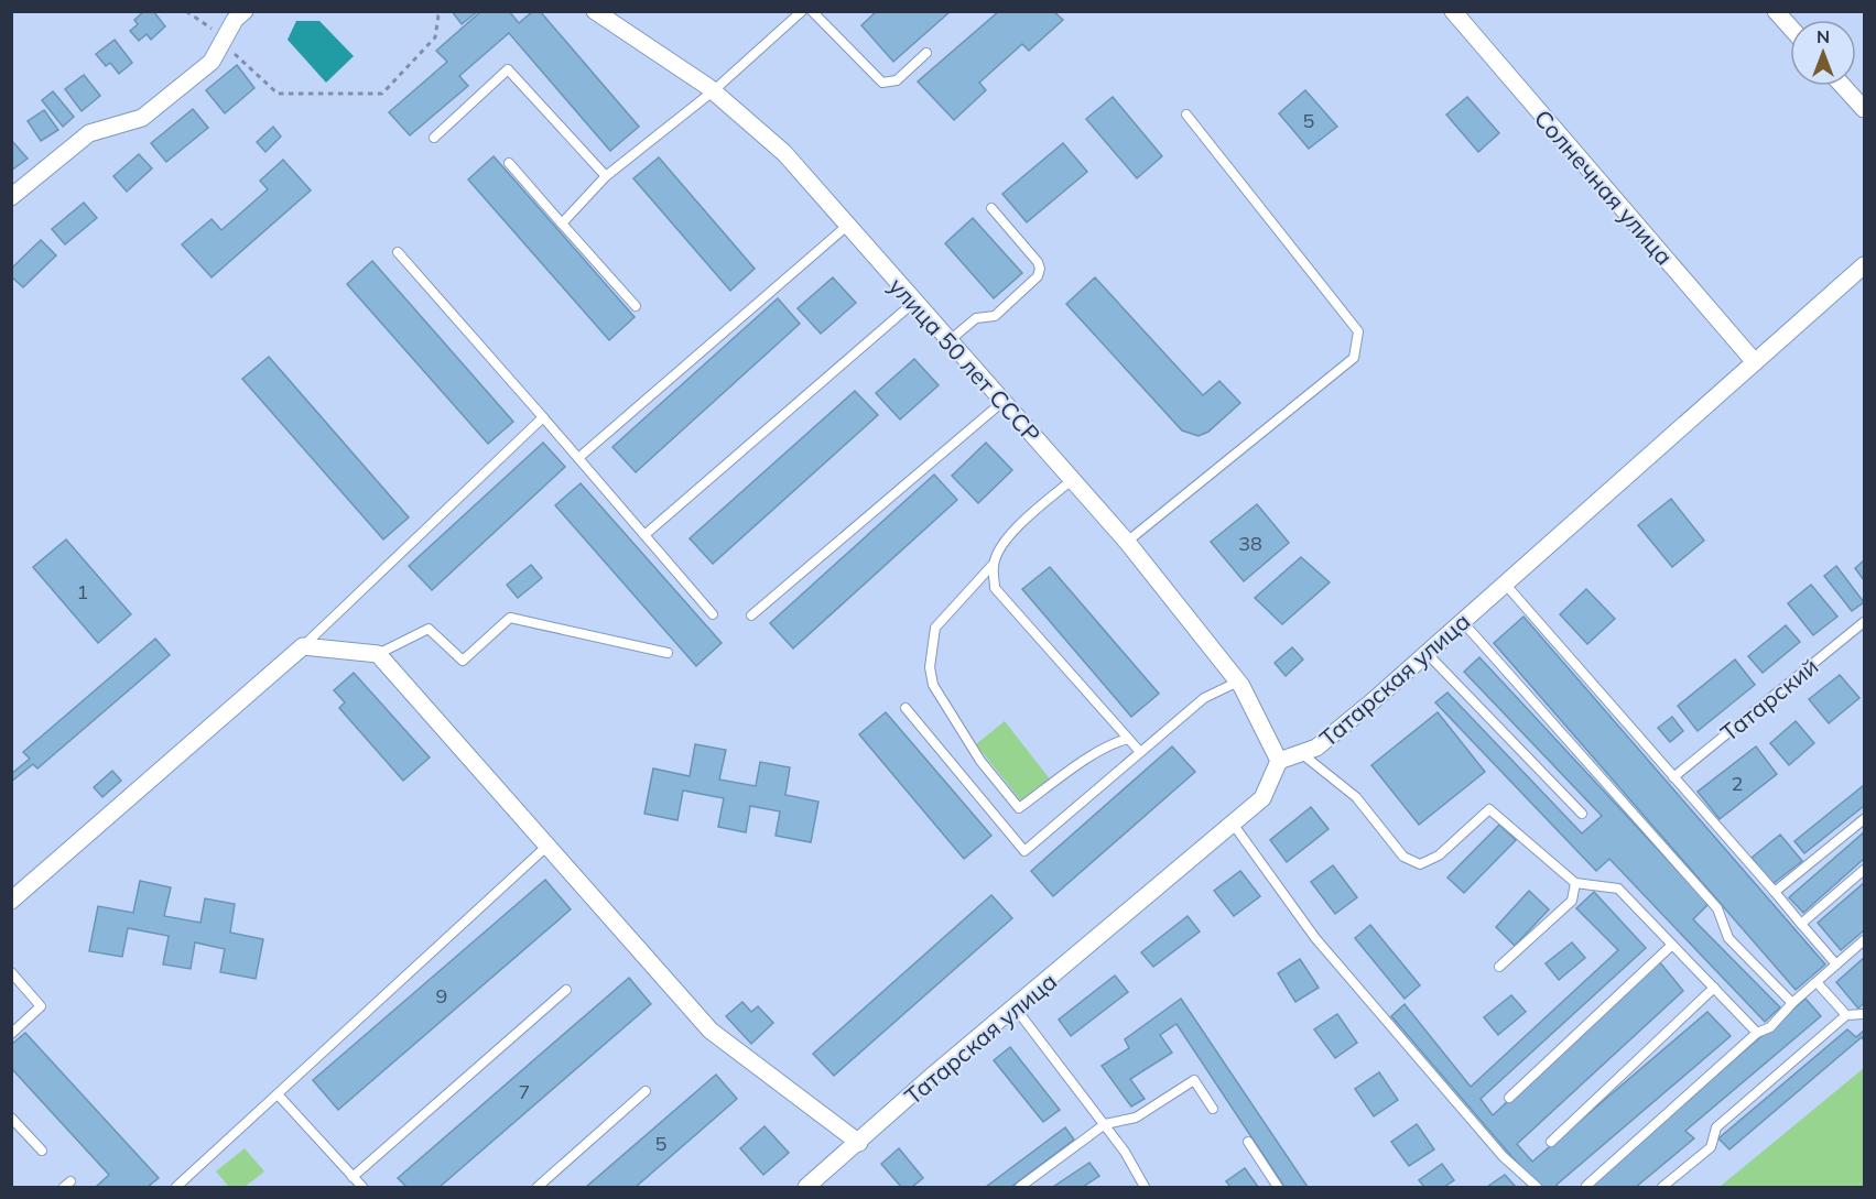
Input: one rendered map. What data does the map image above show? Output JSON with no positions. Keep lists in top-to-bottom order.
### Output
{
  "streets": {
    "street": ["Солнечная улица", "улица 50 лет СССР", "Татарская улица"],
    "lane": ["Татарский"]
  },
  "crossings": [
    ["Солнечная улица", "Татарская улица"],
    ["улица 50 лет СССР", "Татарская улица"]
  ],
  "house_numbers": [
    "5",
    "38",
    "1",
    "2",
    "9",
    "7",
    "5"
  ],
  "north": "top"
}
